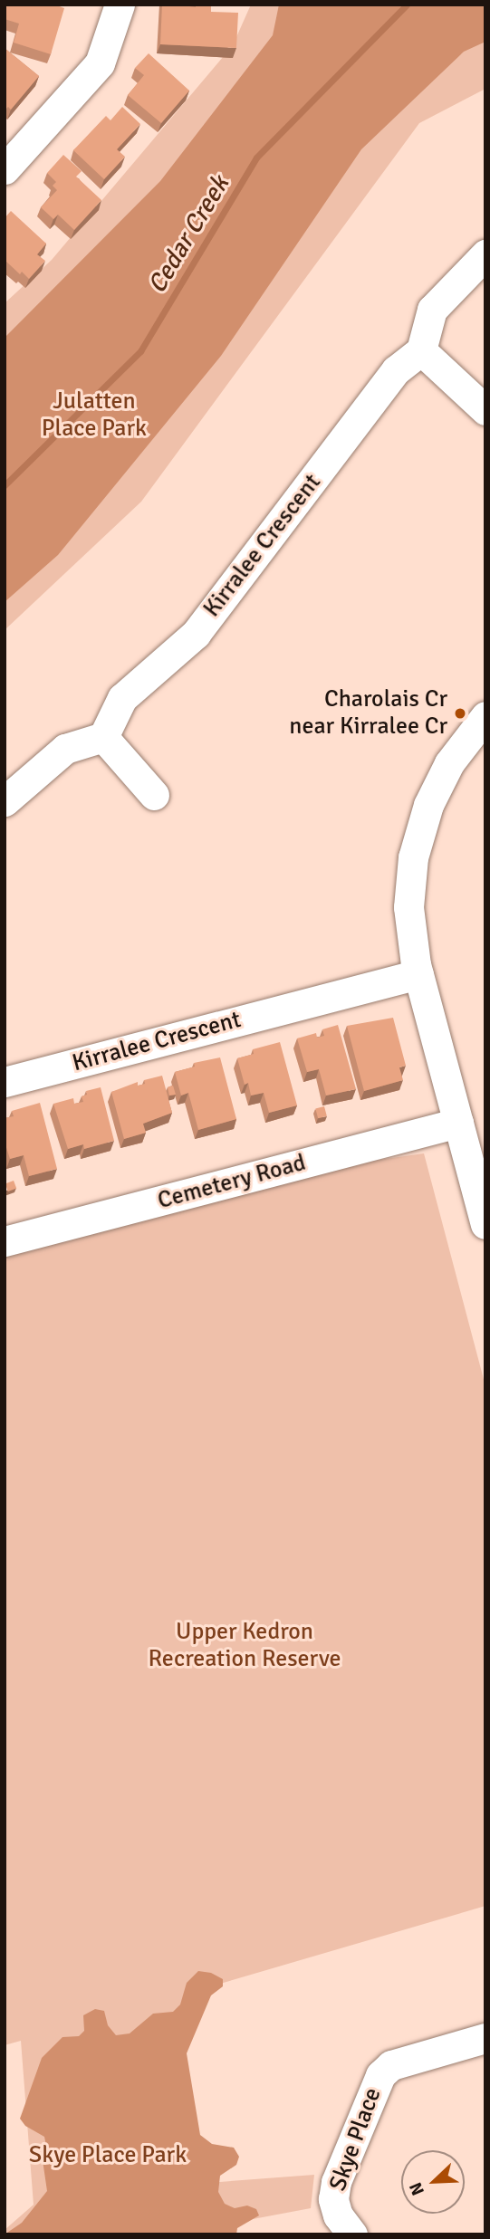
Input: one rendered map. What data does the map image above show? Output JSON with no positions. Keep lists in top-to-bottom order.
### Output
{
  "streets": {
    "street": ["Kirralee Crescent", "Cemetery Road", "Skye Place"]
  },
  "water": ["Cedar Creek"],
  "parks": ["Julatten Place Park", "Upper Kedron Recreation Reserve", "Skye Place Park"],
  "places": ["Charolais Cr near Kirralee Cr"],
  "north": "bottom left"
}
